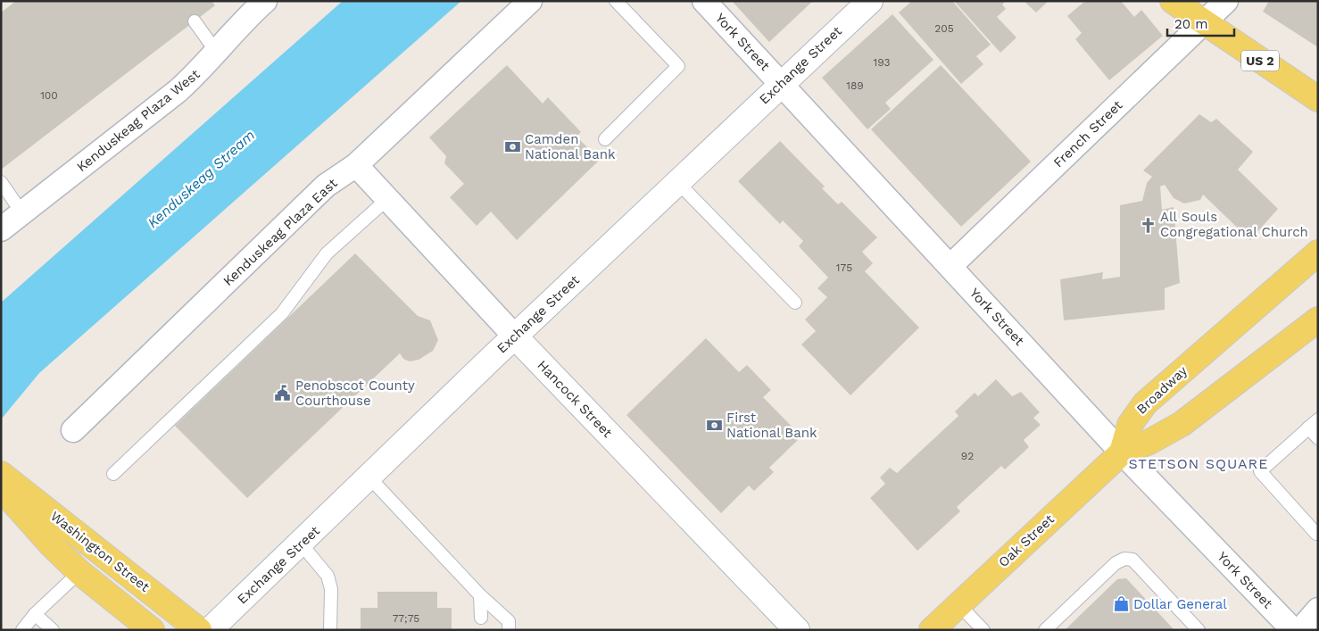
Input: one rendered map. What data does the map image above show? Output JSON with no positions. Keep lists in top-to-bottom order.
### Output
{
  "streets": {
    "main road": [
      "US 2",
      "Broadway",
      "Oak Street",
      "Washington Street"
    ],
    "street": [
      "York Street",
      "Exchange Street",
      "Kenduskeag Plaza West",
      "French Street",
      "Kenduskeag Plaza East",
      "Hancock Street"
    ]
  },
  "crossings": [
    ["York Street", "Exchange Street"],
    ["York Street", "French Street"],
    ["York Street", "Broadway"],
    ["York Street", "Oak Street"],
    ["US 2", "French Street"],
    ["Exchange Street", "Hancock Street"],
    ["Kenduskeag Plaza East", "Hancock Street"],
    ["Broadway", "Oak Street"]
  ],
  "districts": ["STETSON SQUARE"],
  "water": ["Kenduskeag Stream"],
  "places": {
    "bank": ["Camden National Bank", "First National Bank"],
    "church": ["All Souls Congregational Church"],
    "public building": ["Penobscot County Courthouse"],
    "shop": ["Dollar General"]
  },
  "house_numbers": [
    "205",
    "193",
    "189",
    "100",
    "175",
    "92",
    "77;75"
  ],
  "scale_bar": "20 m"
}
